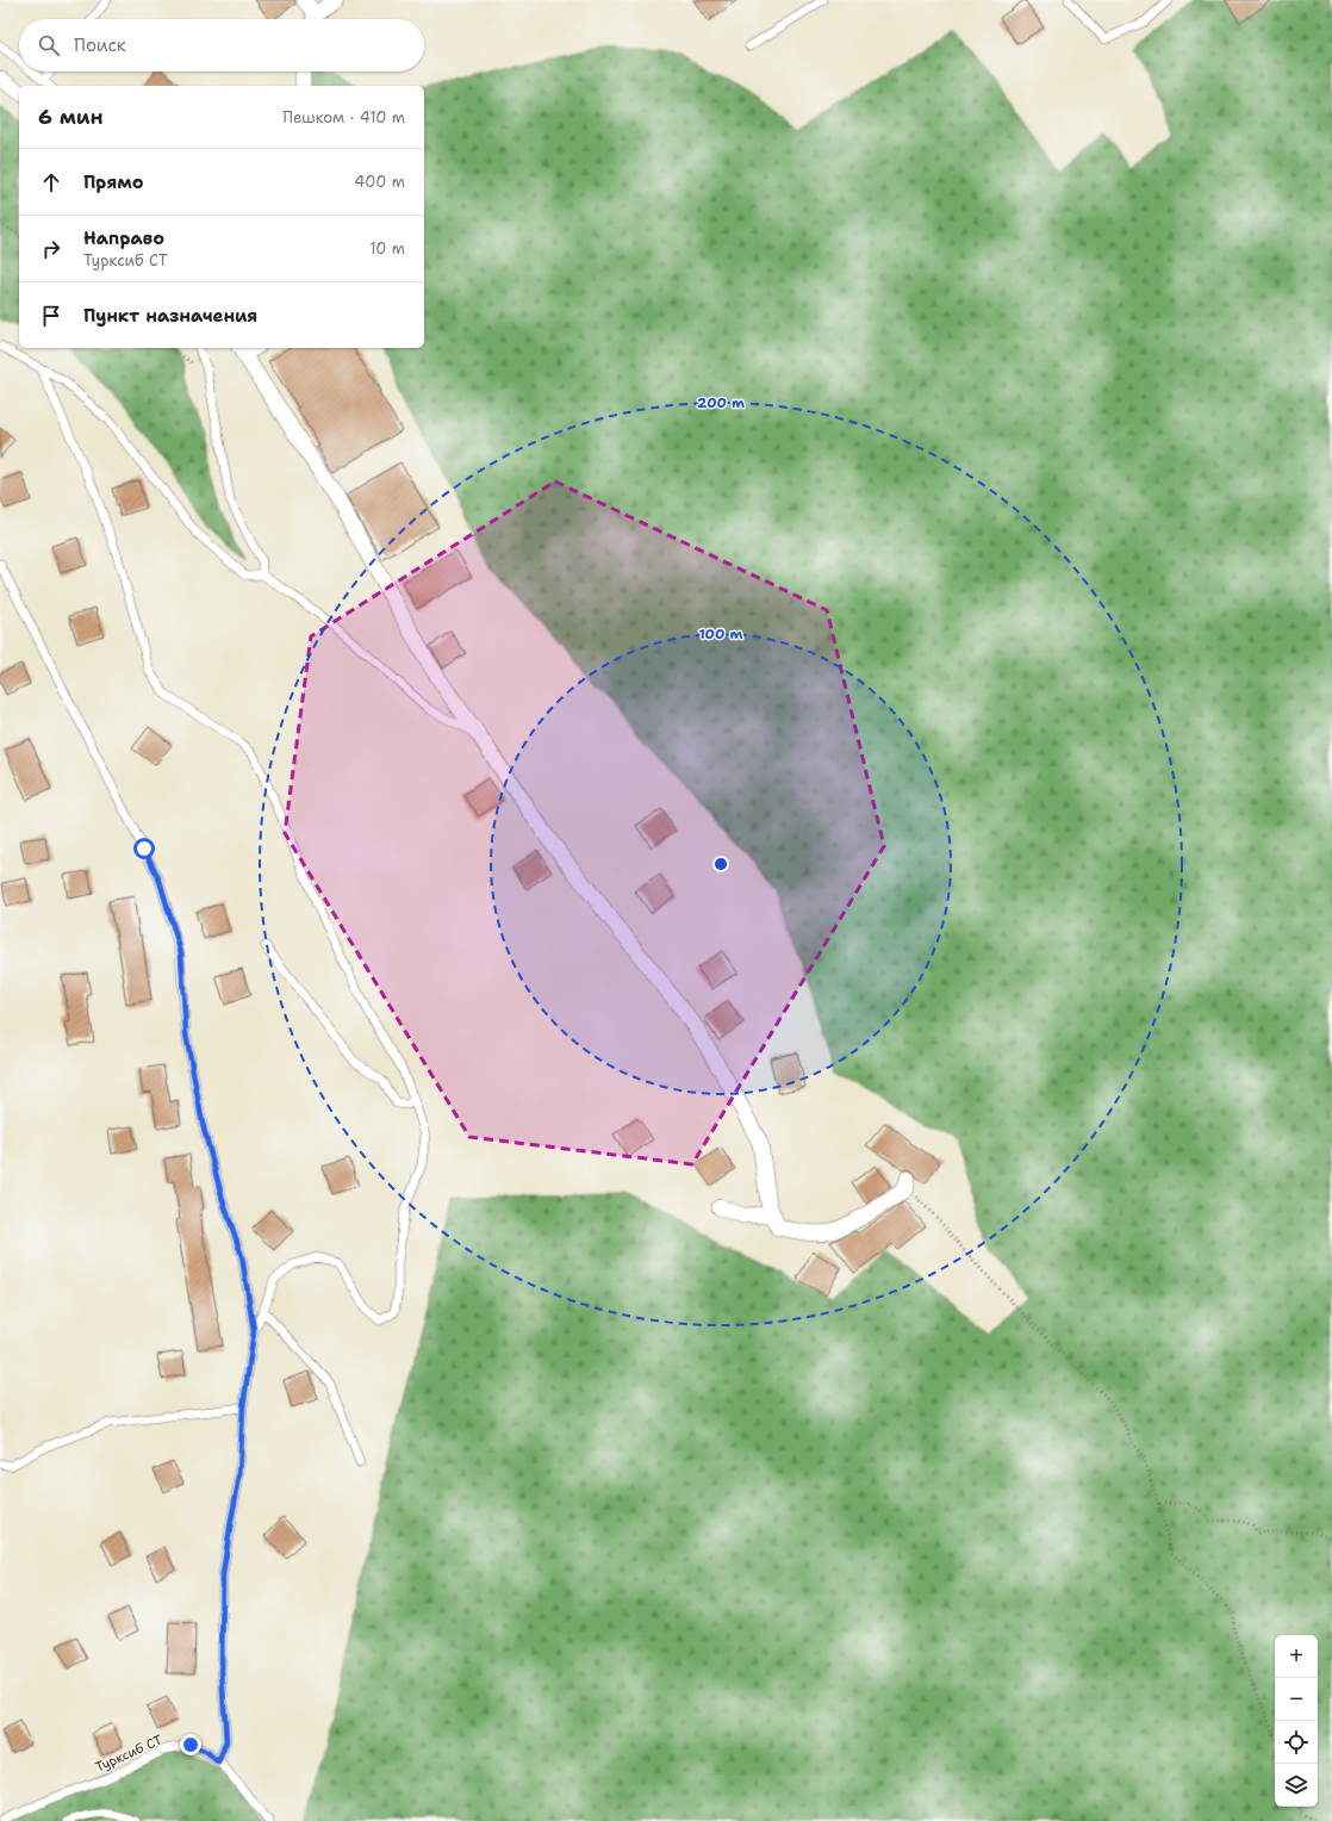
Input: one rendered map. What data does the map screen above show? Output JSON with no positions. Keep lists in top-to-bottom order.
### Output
{
  "streets": {
    "lane": ["Турксиб СТ"]
  },
  "page": {
    "search": "Поиск",
    "heading": ["6 мин", "Пешком · 410 m"],
    "list": [
      ["Прямо", "400 m"],
      ["Направо", "Турксиб СТ", "10 m"],
      "Пункт назначения"
    ],
    "map_buttons": ["+", "−"]
  },
  "rings": ["200 m", "100 m"]
}
